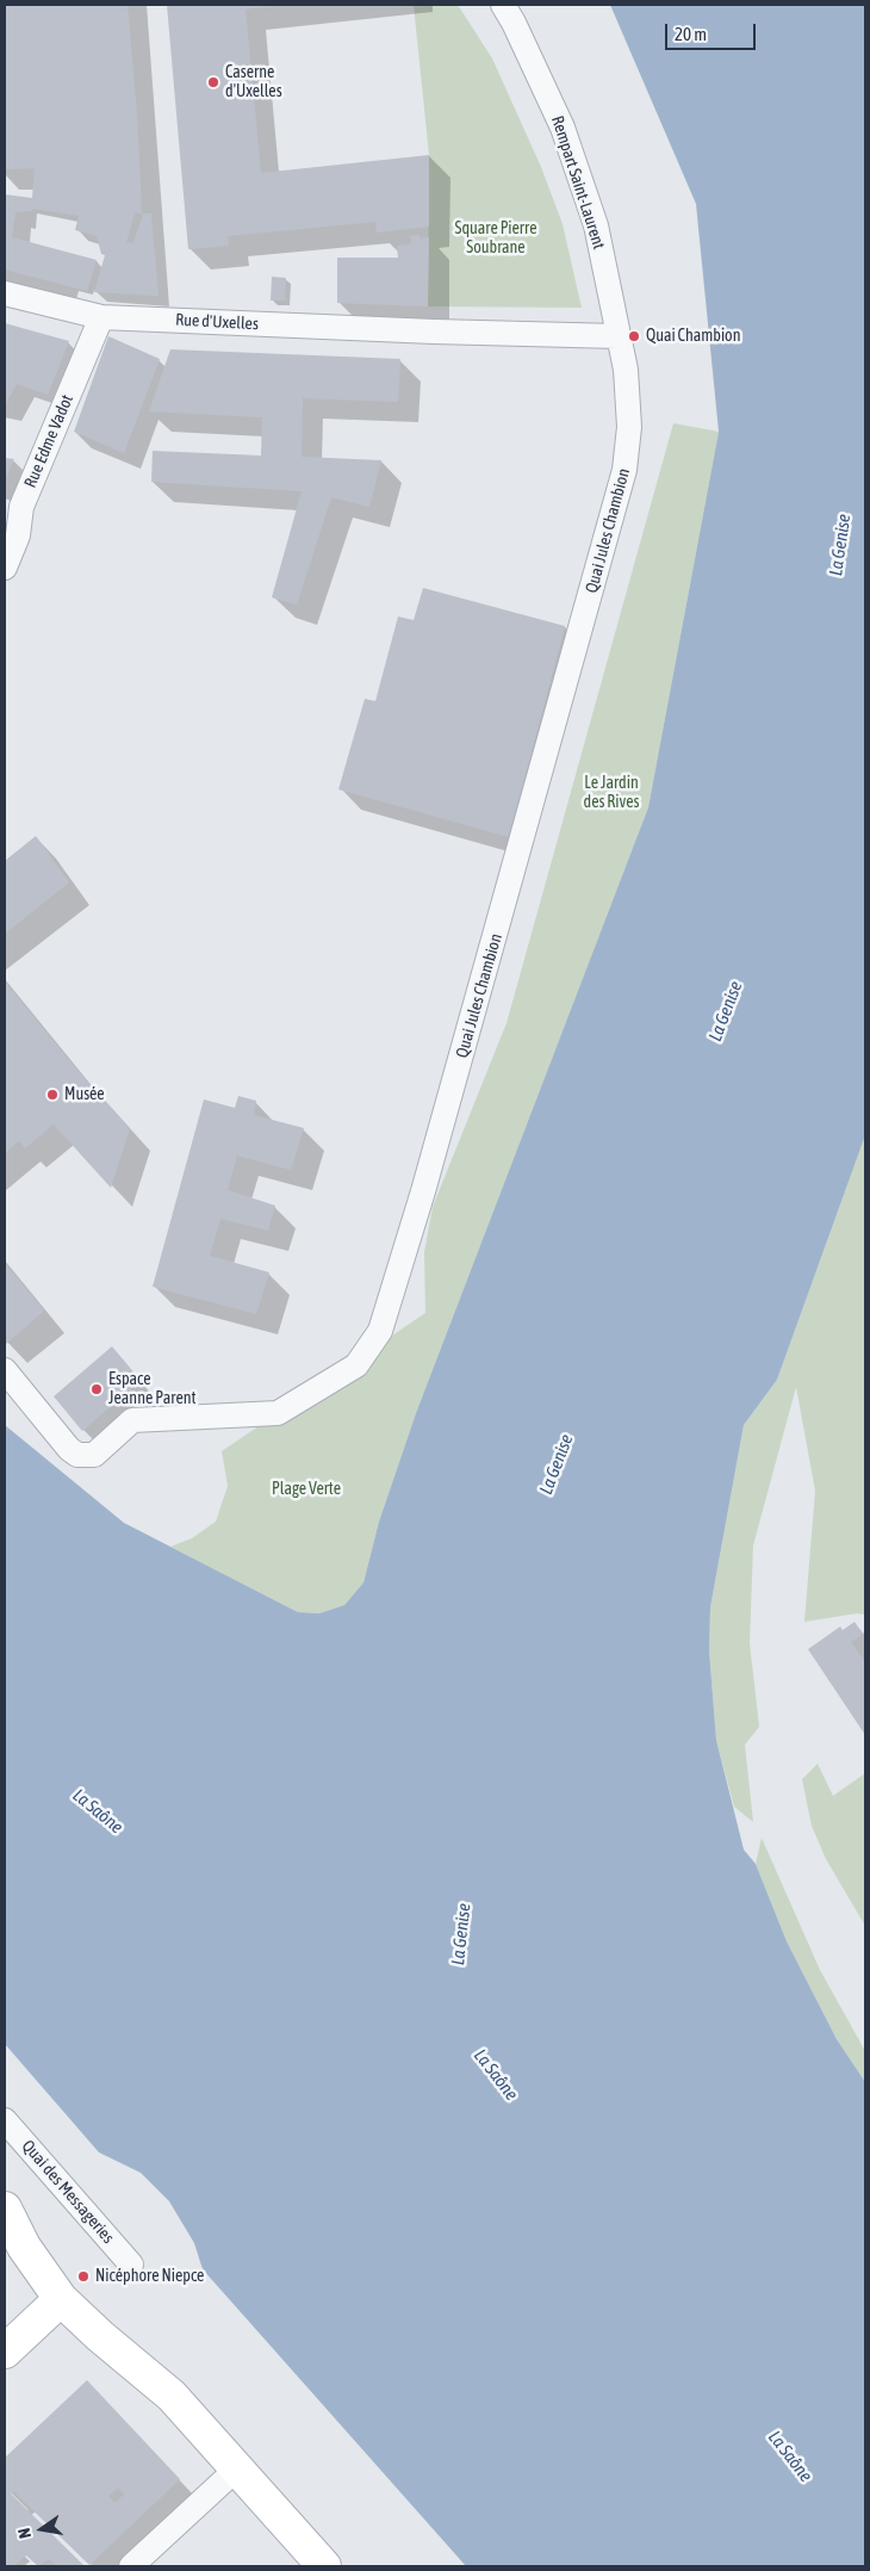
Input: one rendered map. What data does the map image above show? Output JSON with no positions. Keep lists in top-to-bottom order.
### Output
{
  "streets": {
    "street": [
      "Rempart Saint-Laurent",
      "Rue d'Uxelles",
      "Rue Edme Vadot",
      "Quai Jules Chambion",
      "Quai des Messageries"
    ]
  },
  "crossings": [
    ["Rempart Saint-Laurent", "Rue d'Uxelles"],
    ["Rempart Saint-Laurent", "Quai Jules Chambion"],
    ["Rue d'Uxelles", "Rue Edme Vadot"],
    ["Rue d'Uxelles", "Quai Jules Chambion"]
  ],
  "water": ["La Genise", "La Saône"],
  "parks": ["Square Pierre Soubrane", "Le Jardin des Rives", "Plage Verte"],
  "places": [
    "Caserne d'Uxelles",
    "Quai Chambion",
    "Musée",
    "Espace Jeanne Parent",
    "Nicéphore Niepce"
  ],
  "scale_bar": "20 m",
  "north": "left"
}
